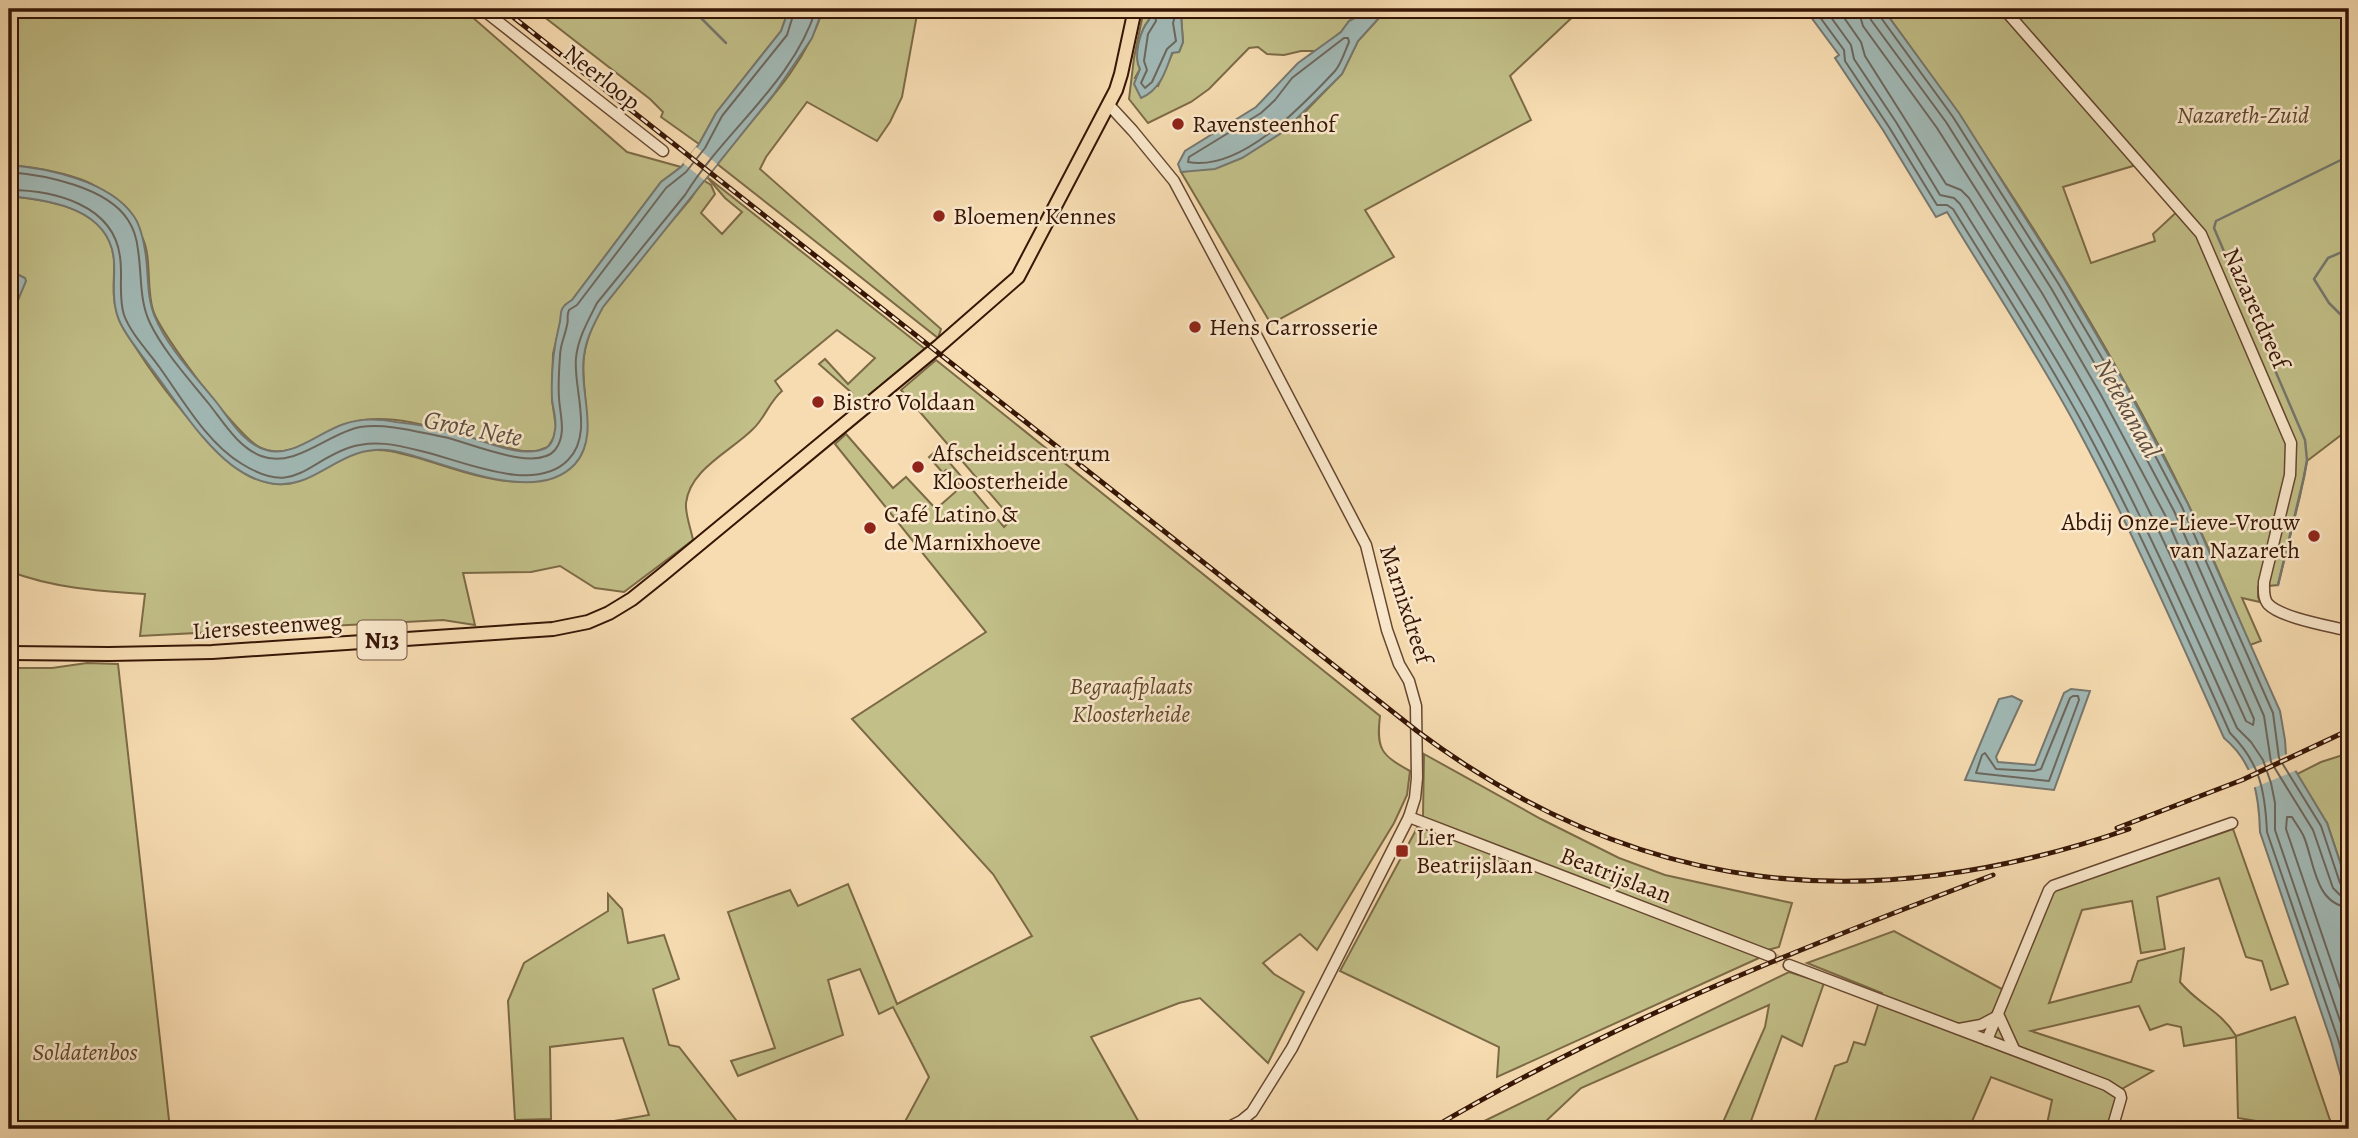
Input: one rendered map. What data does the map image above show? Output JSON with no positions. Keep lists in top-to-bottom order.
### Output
{
  "streets": {
    "main road": ["Liersesteenweg", "N13"],
    "street": [
      "Neerloop",
      "Nazaretdreef",
      "Marnixdreef",
      "Beatrijslaan"
    ]
  },
  "crossings": [
    ["Marnixdreef", "Liersesteenweg"],
    ["Marnixdreef", "N13"],
    ["Marnixdreef", "Beatrijslaan"],
    ["Liersesteenweg", "N13"]
  ],
  "water": ["Netekanaal", "Grote Nete"],
  "parks": ["Nazareth-Zuid", "Begraafplaats Kloosterheide", "Soldatenbos"],
  "places": {
    "other": [
      "Ravensteenhof",
      "Bloemen Kennes",
      "Hens Carrosserie",
      "Bistro Voldaan",
      "Afscheidscentrum Kloosterheide",
      "Café Latino & de Marnixhoeve",
      "Abdij Onze-Lieve-Vrouw van Nazareth"
    ],
    "transit": ["Lier Beatrijslaan"]
  }
}
